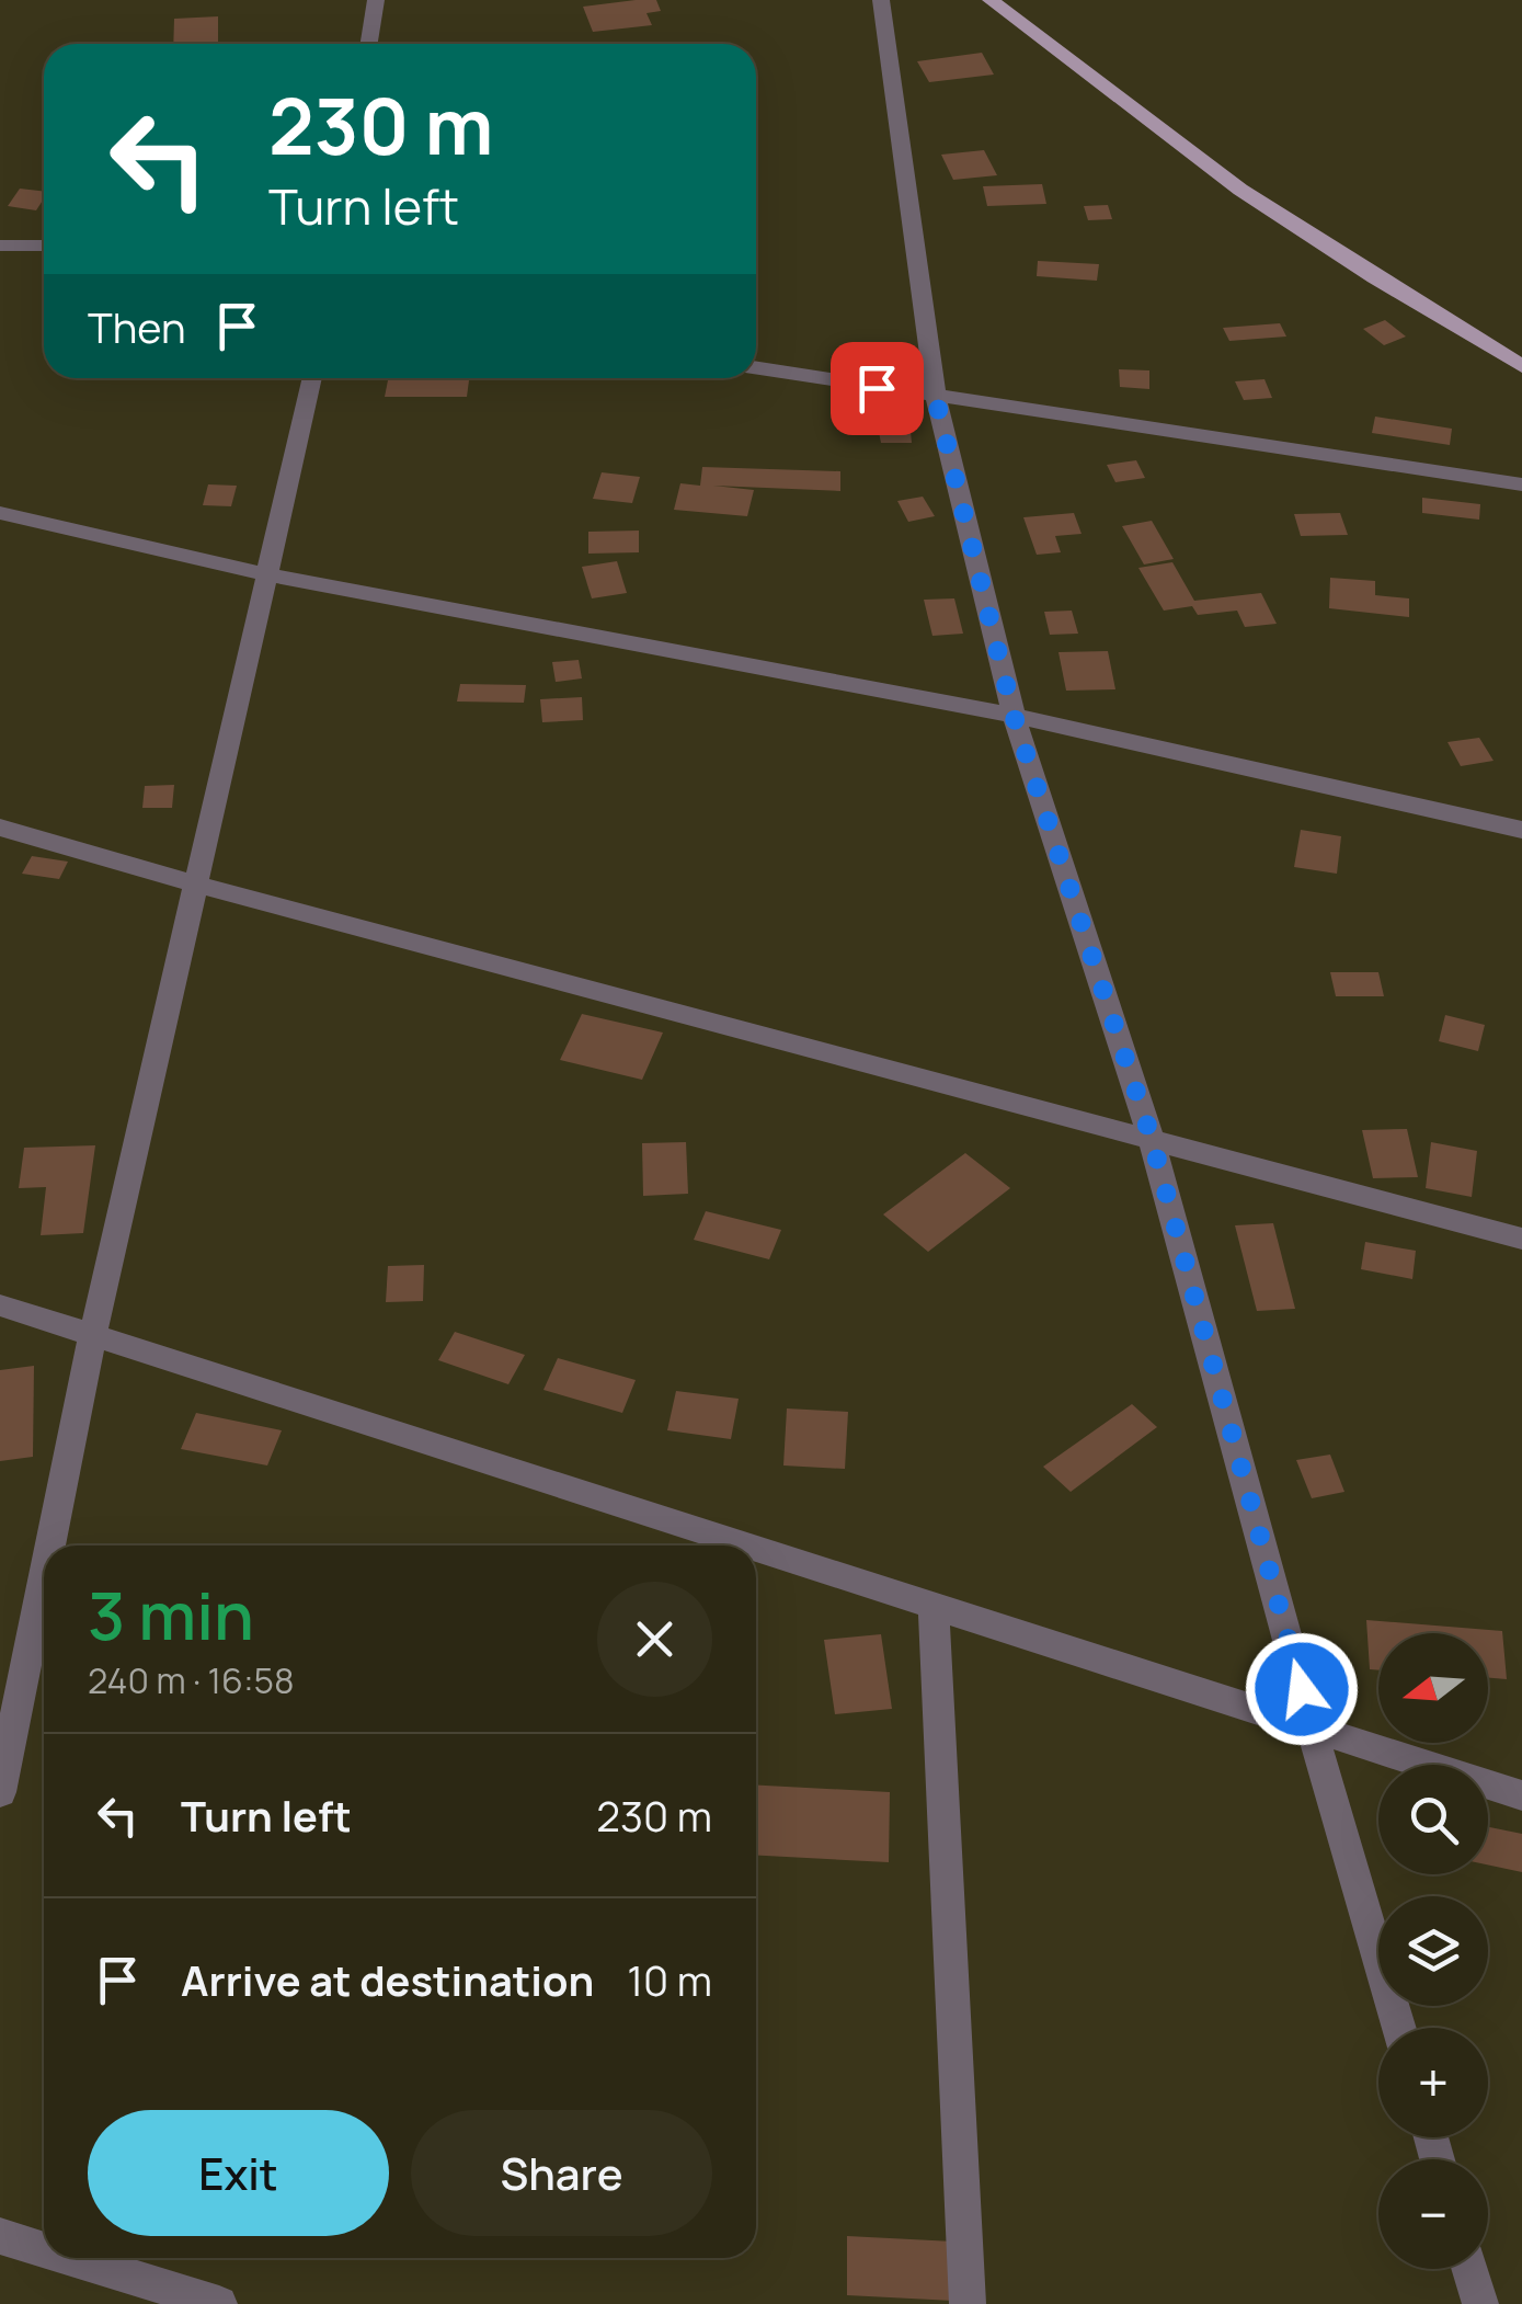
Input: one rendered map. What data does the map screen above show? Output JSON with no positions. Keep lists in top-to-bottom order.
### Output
{
  "north": "left",
  "page": {
    "turn": ["230 m", "Turn left"],
    "then": "Then",
    "heading": ["3 min", "240 m · 16:58"],
    "map_buttons": ["+", "−"],
    "list": [
      {
        "name": "Turn left",
        "value": "230 m"
      },
      {
        "name": "Arrive at destination",
        "value": "10 m"
      }
    ],
    "buttons": ["Exit", "Share"]
  }
}
